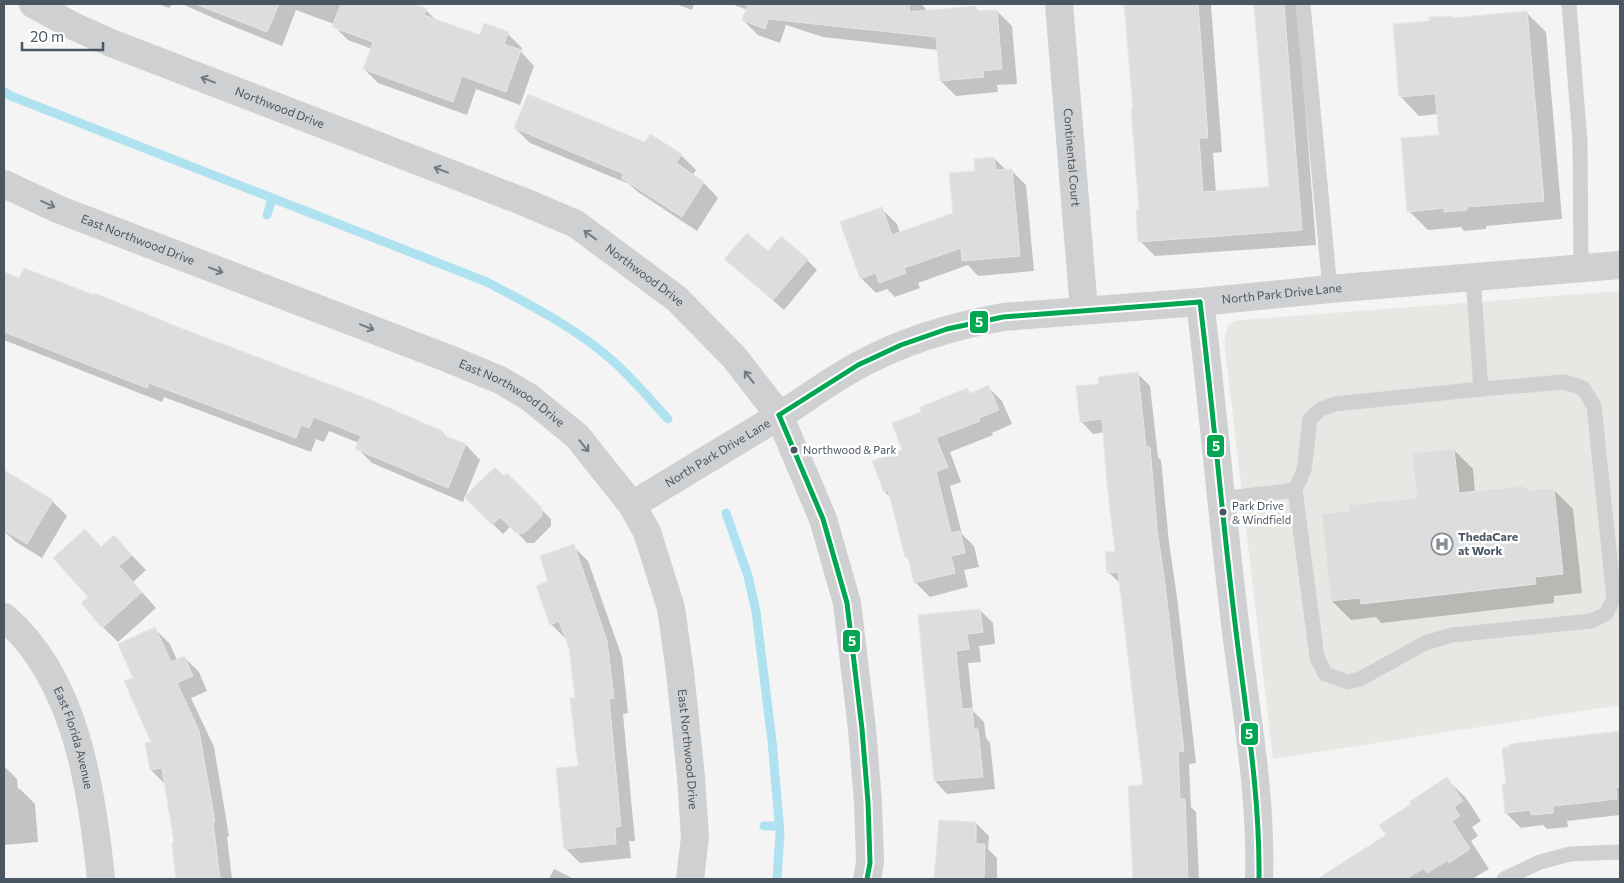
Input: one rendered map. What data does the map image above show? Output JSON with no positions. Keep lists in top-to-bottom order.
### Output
{
  "streets": {
    "street": [
      "Northwood Drive",
      "Continental Court",
      "East Northwood Drive",
      "North Park Drive Lane",
      "East Florida Avenue"
    ]
  },
  "crossings": [
    ["Northwood Drive", "North Park Drive Lane"],
    ["Continental Court", "North Park Drive Lane"],
    ["East Northwood Drive", "North Park Drive Lane"]
  ],
  "one_way": ["Northwood Drive", "East Northwood Drive"],
  "places": {
    "other": ["Northwood & Park", "Park Drive & Windfield"],
    "hospital": ["ThedaCare at Work"]
  },
  "lines": ["transit line 5"],
  "scale_bar": "20 m"
}
